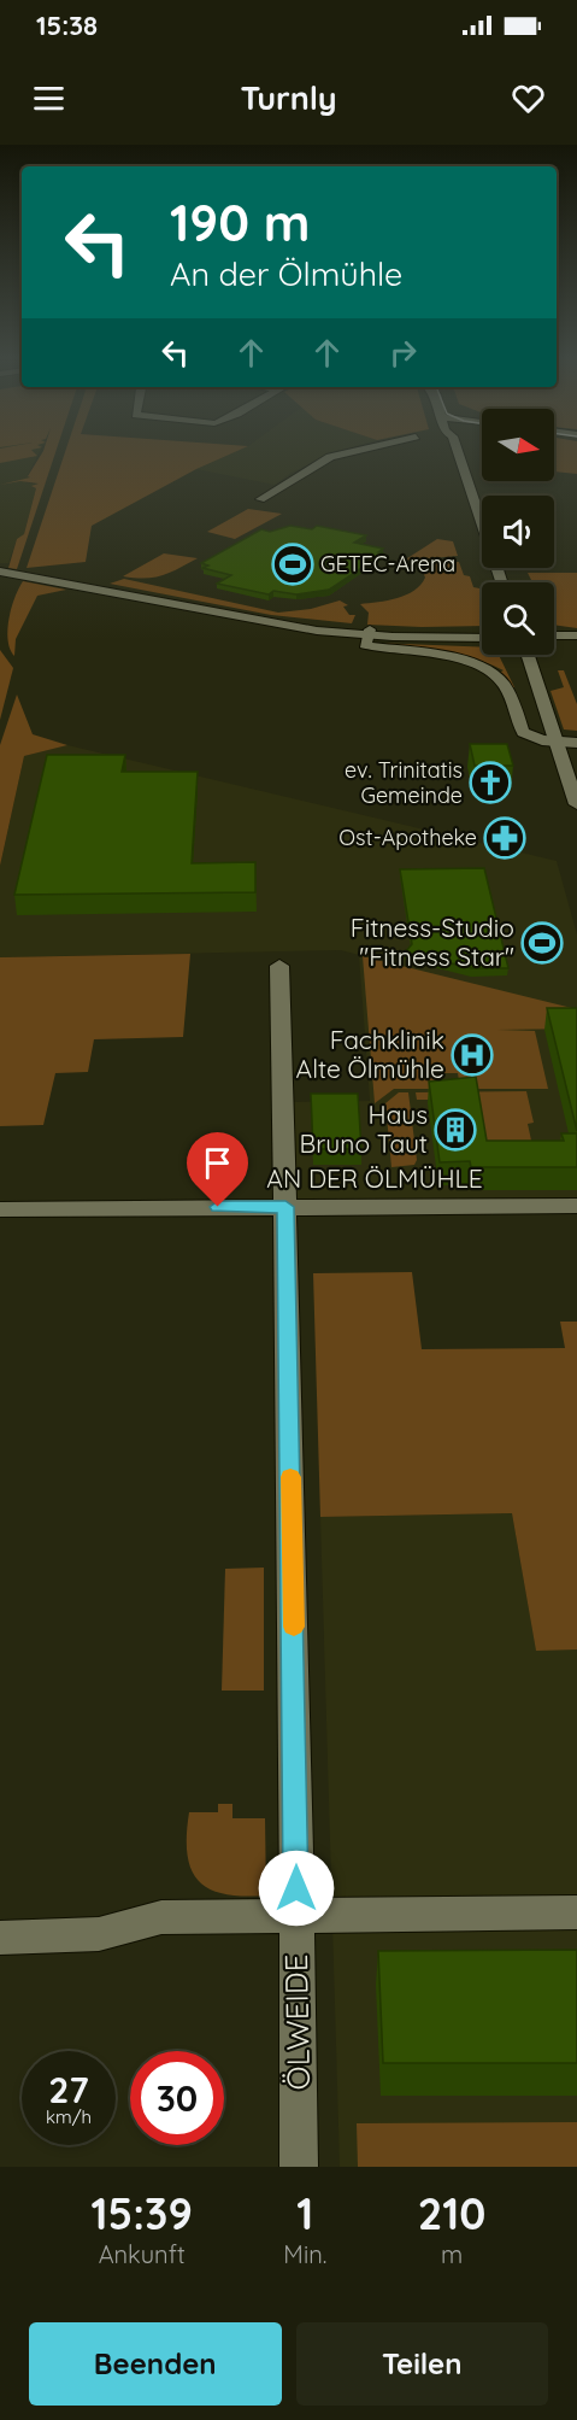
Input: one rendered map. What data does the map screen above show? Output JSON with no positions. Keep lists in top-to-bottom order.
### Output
{
  "streets": {
    "street": ["AN DER ÖLMÜHLE", "ÖLWEIDE"]
  },
  "crossings": [
    ["AN DER ÖLMÜHLE", "ÖLWEIDE"]
  ],
  "places": {
    "sports": ["GETEC-Arena", "Fitness-Studio \"Fitness Star\""],
    "church": ["ev. Trinitatis Gemeinde"],
    "pharmacy": ["Ost-Apotheke"],
    "hospital": ["Fachklinik Alte Ölmühle"],
    "building": ["Haus Bruno Taut"]
  },
  "north": "right",
  "page": {
    "status": "15:38",
    "header": "Turnly",
    "turn": ["190 m", "An der Ölmühle"],
    "speed": "27 km/h",
    "limit": "30",
    "eta": [
      "15:39",
      "Ankunft",
      "1",
      "Min.",
      "210",
      "m"
    ],
    "buttons": ["Beenden", "Teilen"]
  }
}
